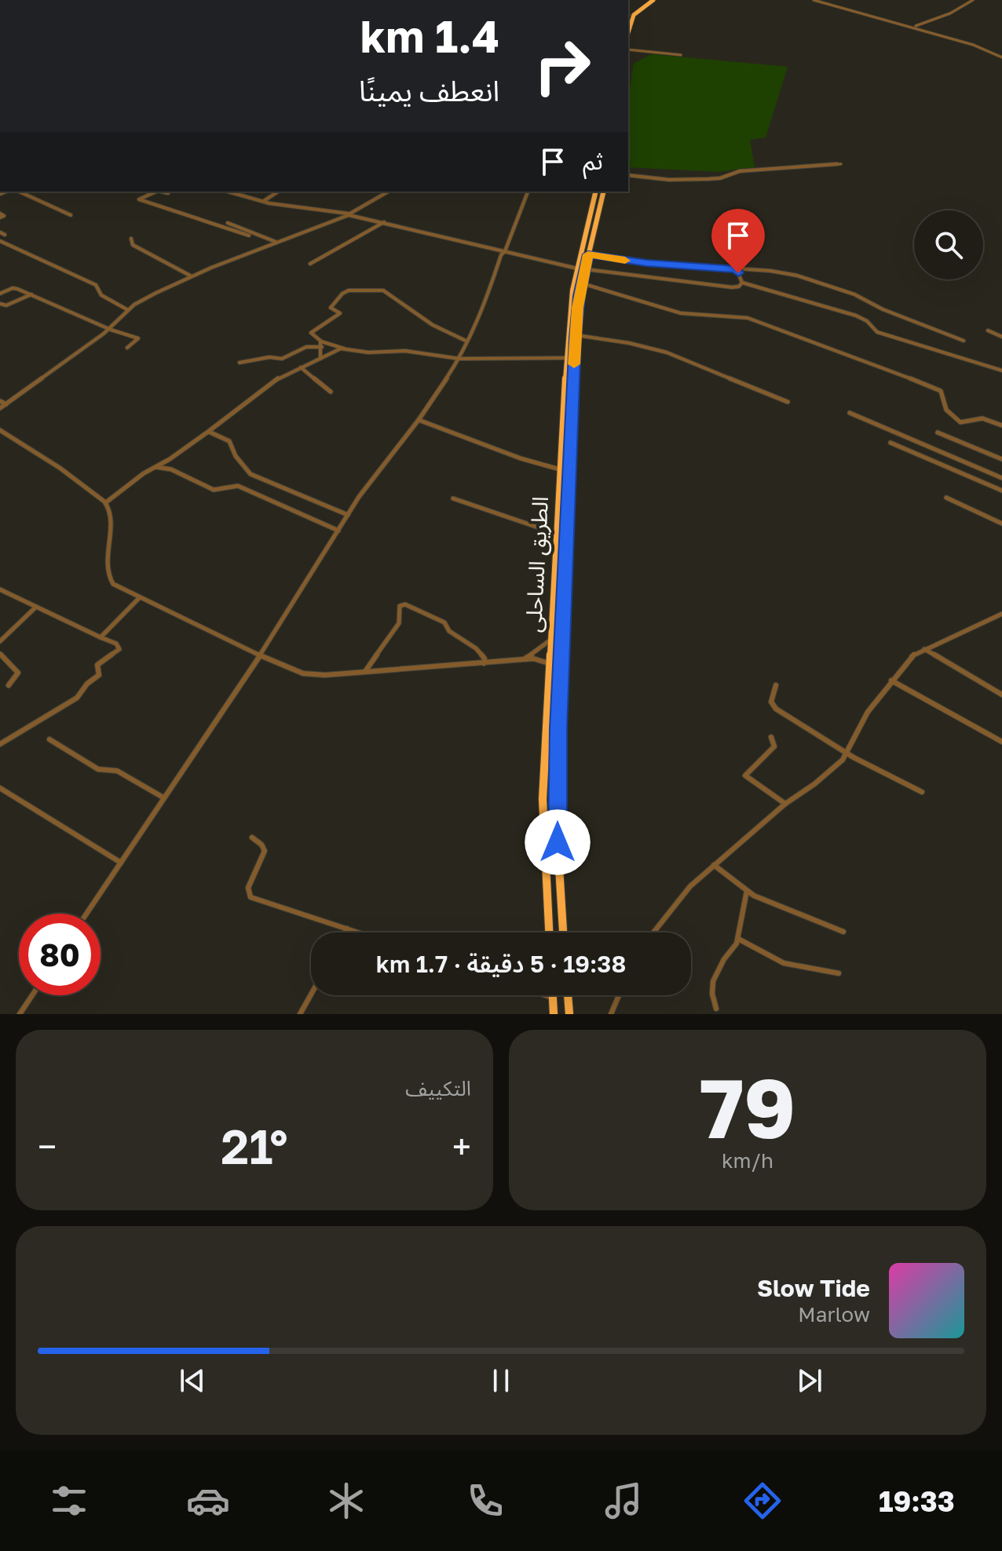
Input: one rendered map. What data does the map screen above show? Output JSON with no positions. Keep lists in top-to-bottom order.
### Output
{
  "streets": {
    "highway": ["الطريق الساحلى"]
  },
  "page": {
    "turn": ["1.4 km", "انعطف يمينًا"],
    "then": "ثم",
    "limit": "80",
    "trip": "19:38 · 5 دقيقة · 1.7 km",
    "tile": [
      ["79", "km/h"],
      "التكييف"
    ],
    "heat": ["−", "21°", "+"],
    "song": ["Slow Tide", "Marlow"],
    "tabs": "19:33"
  }
}
